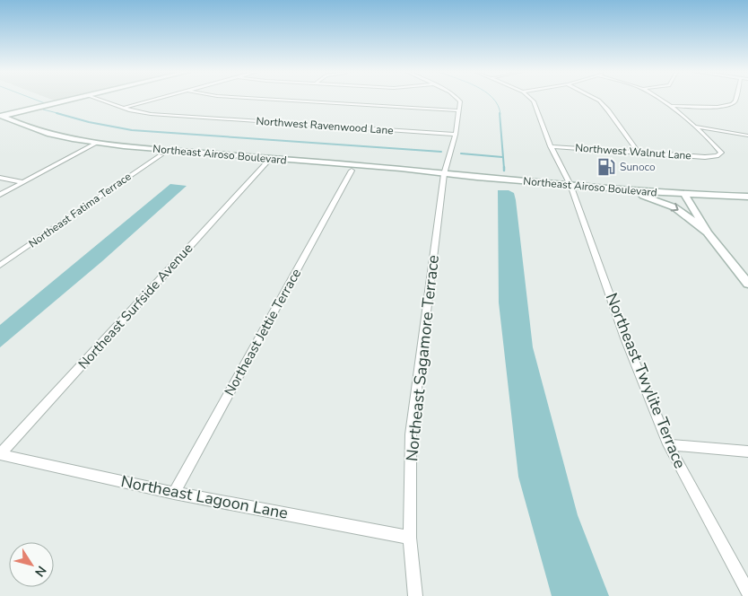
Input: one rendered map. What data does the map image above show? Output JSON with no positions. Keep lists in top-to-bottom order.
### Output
{
  "streets": {
    "main road": ["Northeast Airoso Boulevard"],
    "street": [
      "Northwest Ravenwood Lane",
      "Northwest Walnut Lane",
      "Northeast Fatima Terrace",
      "Northeast Surfside Avenue",
      "Northeast Jettie Terrace",
      "Northeast Sagamore Terrace",
      "Northeast Twylite Terrace",
      "Northeast Lagoon Lane"
    ]
  },
  "crossings": [
    ["Northwest Ravenwood Lane", "Northeast Sagamore Terrace"],
    ["Northwest Walnut Lane", "Northeast Twylite Terrace"],
    ["Northeast Airoso Boulevard", "Northeast Fatima Terrace"],
    ["Northeast Airoso Boulevard", "Northeast Surfside Avenue"],
    ["Northeast Airoso Boulevard", "Northeast Jettie Terrace"],
    ["Northeast Airoso Boulevard", "Northeast Sagamore Terrace"],
    ["Northeast Airoso Boulevard", "Northeast Twylite Terrace"],
    ["Northeast Surfside Avenue", "Northeast Lagoon Lane"],
    ["Northeast Jettie Terrace", "Northeast Lagoon Lane"],
    ["Northeast Sagamore Terrace", "Northeast Lagoon Lane"]
  ],
  "places": {
    "fuel station": ["Sunoco"]
  },
  "north": "bottom right"
}
